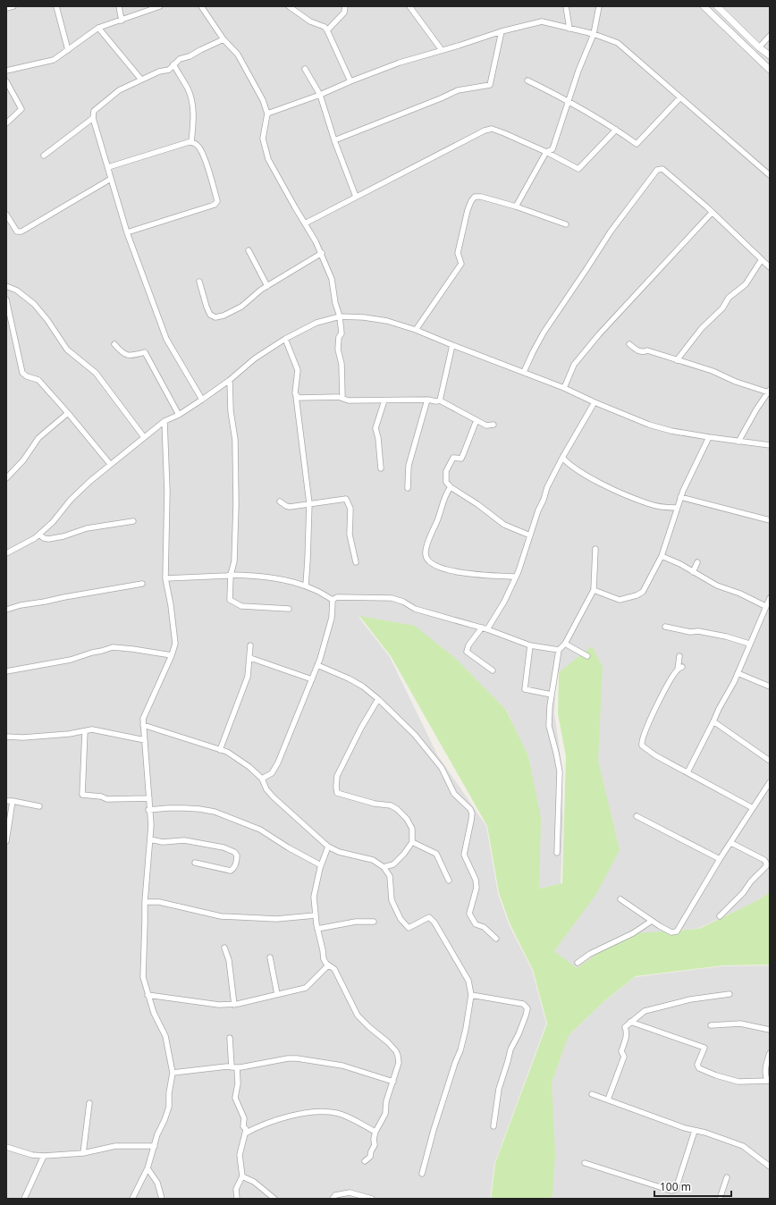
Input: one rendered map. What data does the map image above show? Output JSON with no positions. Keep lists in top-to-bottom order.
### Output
{
  "scale_bar": "100 m"
}
